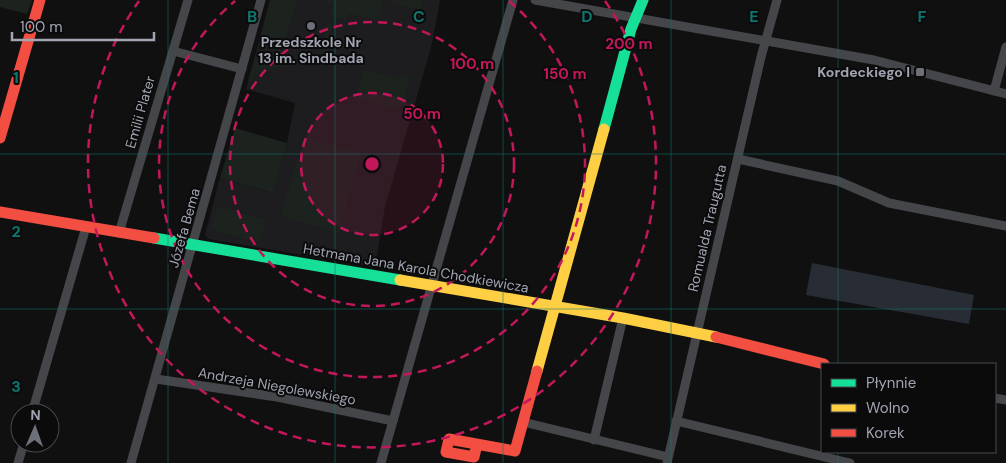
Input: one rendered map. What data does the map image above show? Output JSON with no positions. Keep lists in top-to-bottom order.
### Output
{
  "streets": {
    "street": [
      "Emilii Plater",
      "Józefa Bema",
      "Romualda Traugutta",
      "Hetmana Jana Karola Chodkiewicza",
      "Andrzeja Niegolewskiego"
    ]
  },
  "crossings": [
    ["Emilii Plater", "Hetmana Jana Karola Chodkiewicza"],
    ["Józefa Bema", "Hetmana Jana Karola Chodkiewicza"],
    ["Józefa Bema", "Andrzeja Niegolewskiego"],
    ["Romualda Traugutta", "Hetmana Jana Karola Chodkiewicza"]
  ],
  "places": {
    "other": ["Przedszkole Nr 13 im. Sindbada"],
    "transit": ["Kordeckiego I"]
  },
  "legend": ["Płynnie", "Wolno", "Korek"],
  "scale_bar": "100 m",
  "north": "top",
  "grid": {
    "columns": [
      "B",
      "C",
      "D",
      "E",
      "F"
    ],
    "rows": ["1", "2", "3"]
  },
  "rings": [
    "200 m",
    "100 m",
    "150 m",
    "50 m"
  ]
}
